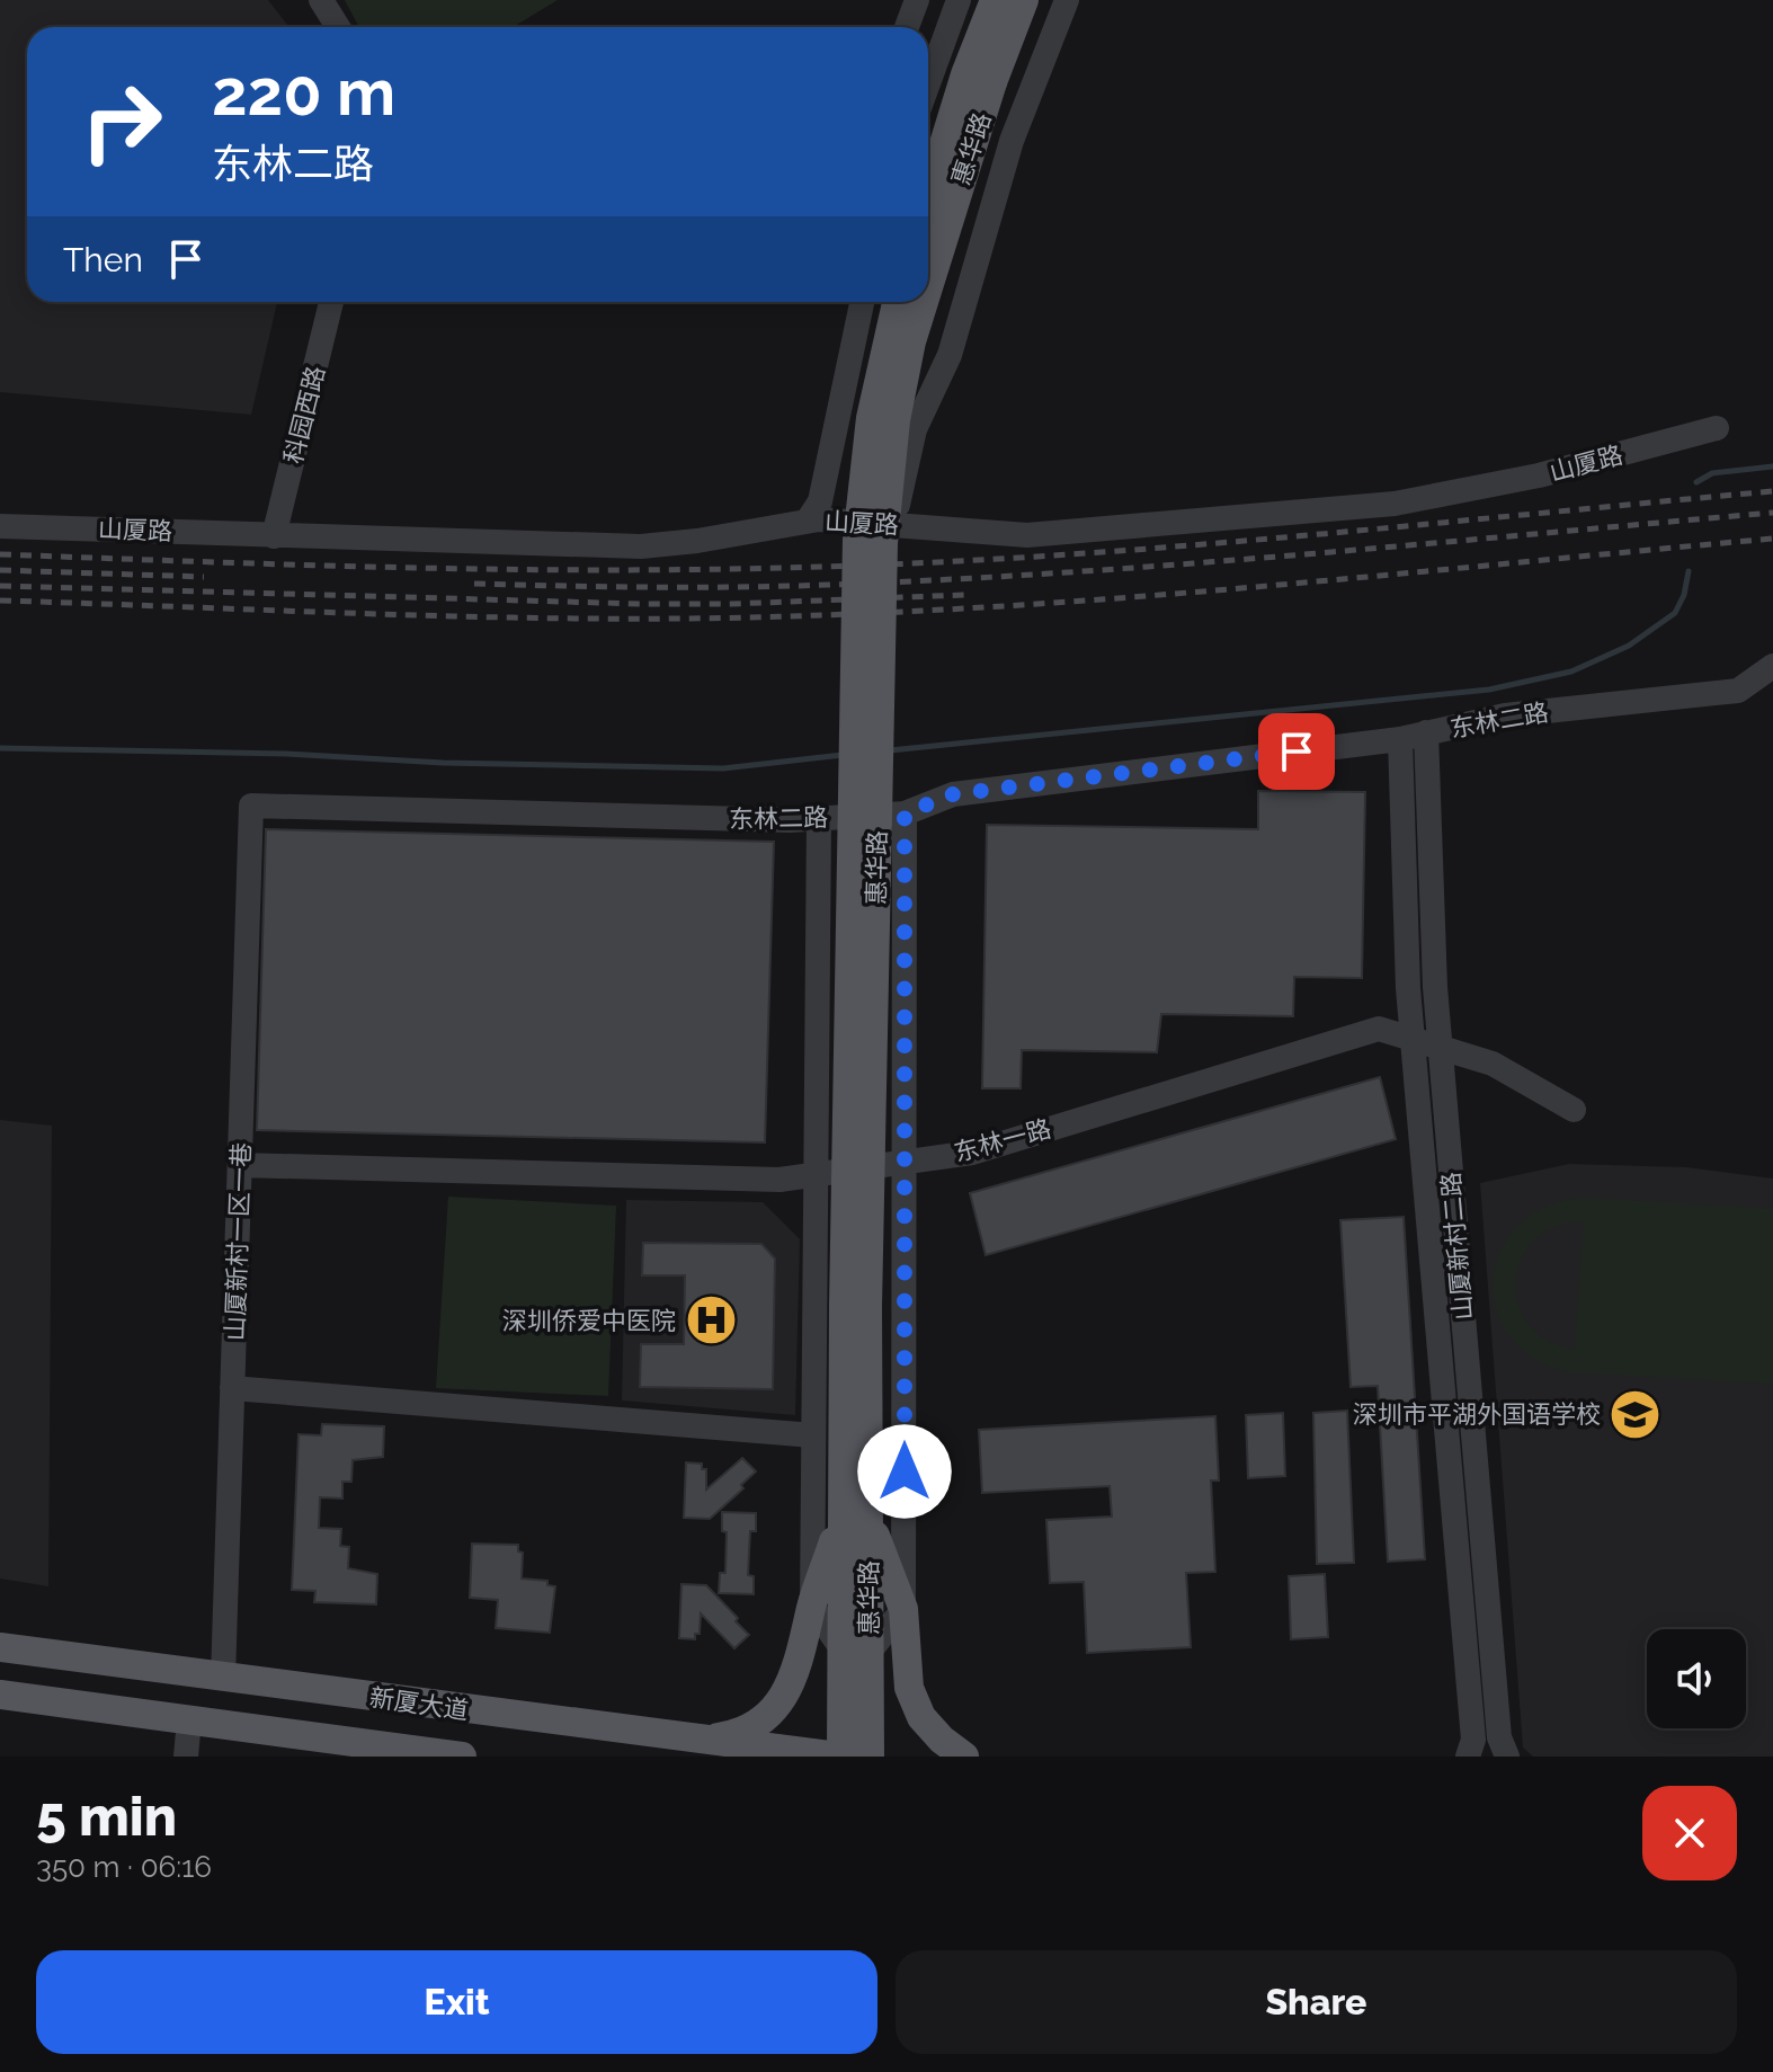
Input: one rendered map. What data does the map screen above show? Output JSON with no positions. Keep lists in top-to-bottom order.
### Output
{
  "streets": {
    "main road": ["惠华路", "新厦大道"],
    "street": [
      "科园西路",
      "山厦路",
      "东林二路",
      "东林一路",
      "山厦新村一区一巷",
      "山厦新村二路"
    ]
  },
  "crossings": [
    ["惠华路", "新厦大道"],
    ["科园西路", "山厦路"],
    ["东林二路", "山厦新村一区一巷"],
    ["东林二路", "山厦新村二路"],
    ["东林一路", "山厦新村一区一巷"],
    ["东林一路", "山厦新村二路"],
    ["山厦新村一区一巷", "新厦大道"]
  ],
  "places": {
    "hospital": ["深圳侨爱中医院"],
    "school or university": ["深圳市平湖外国语学校"]
  },
  "page": {
    "turn": ["220 m", "东林二路"],
    "then": "Then",
    "heading": ["5 min", "350 m · 06:16"],
    "buttons": ["Exit", "Share"]
  }
}
